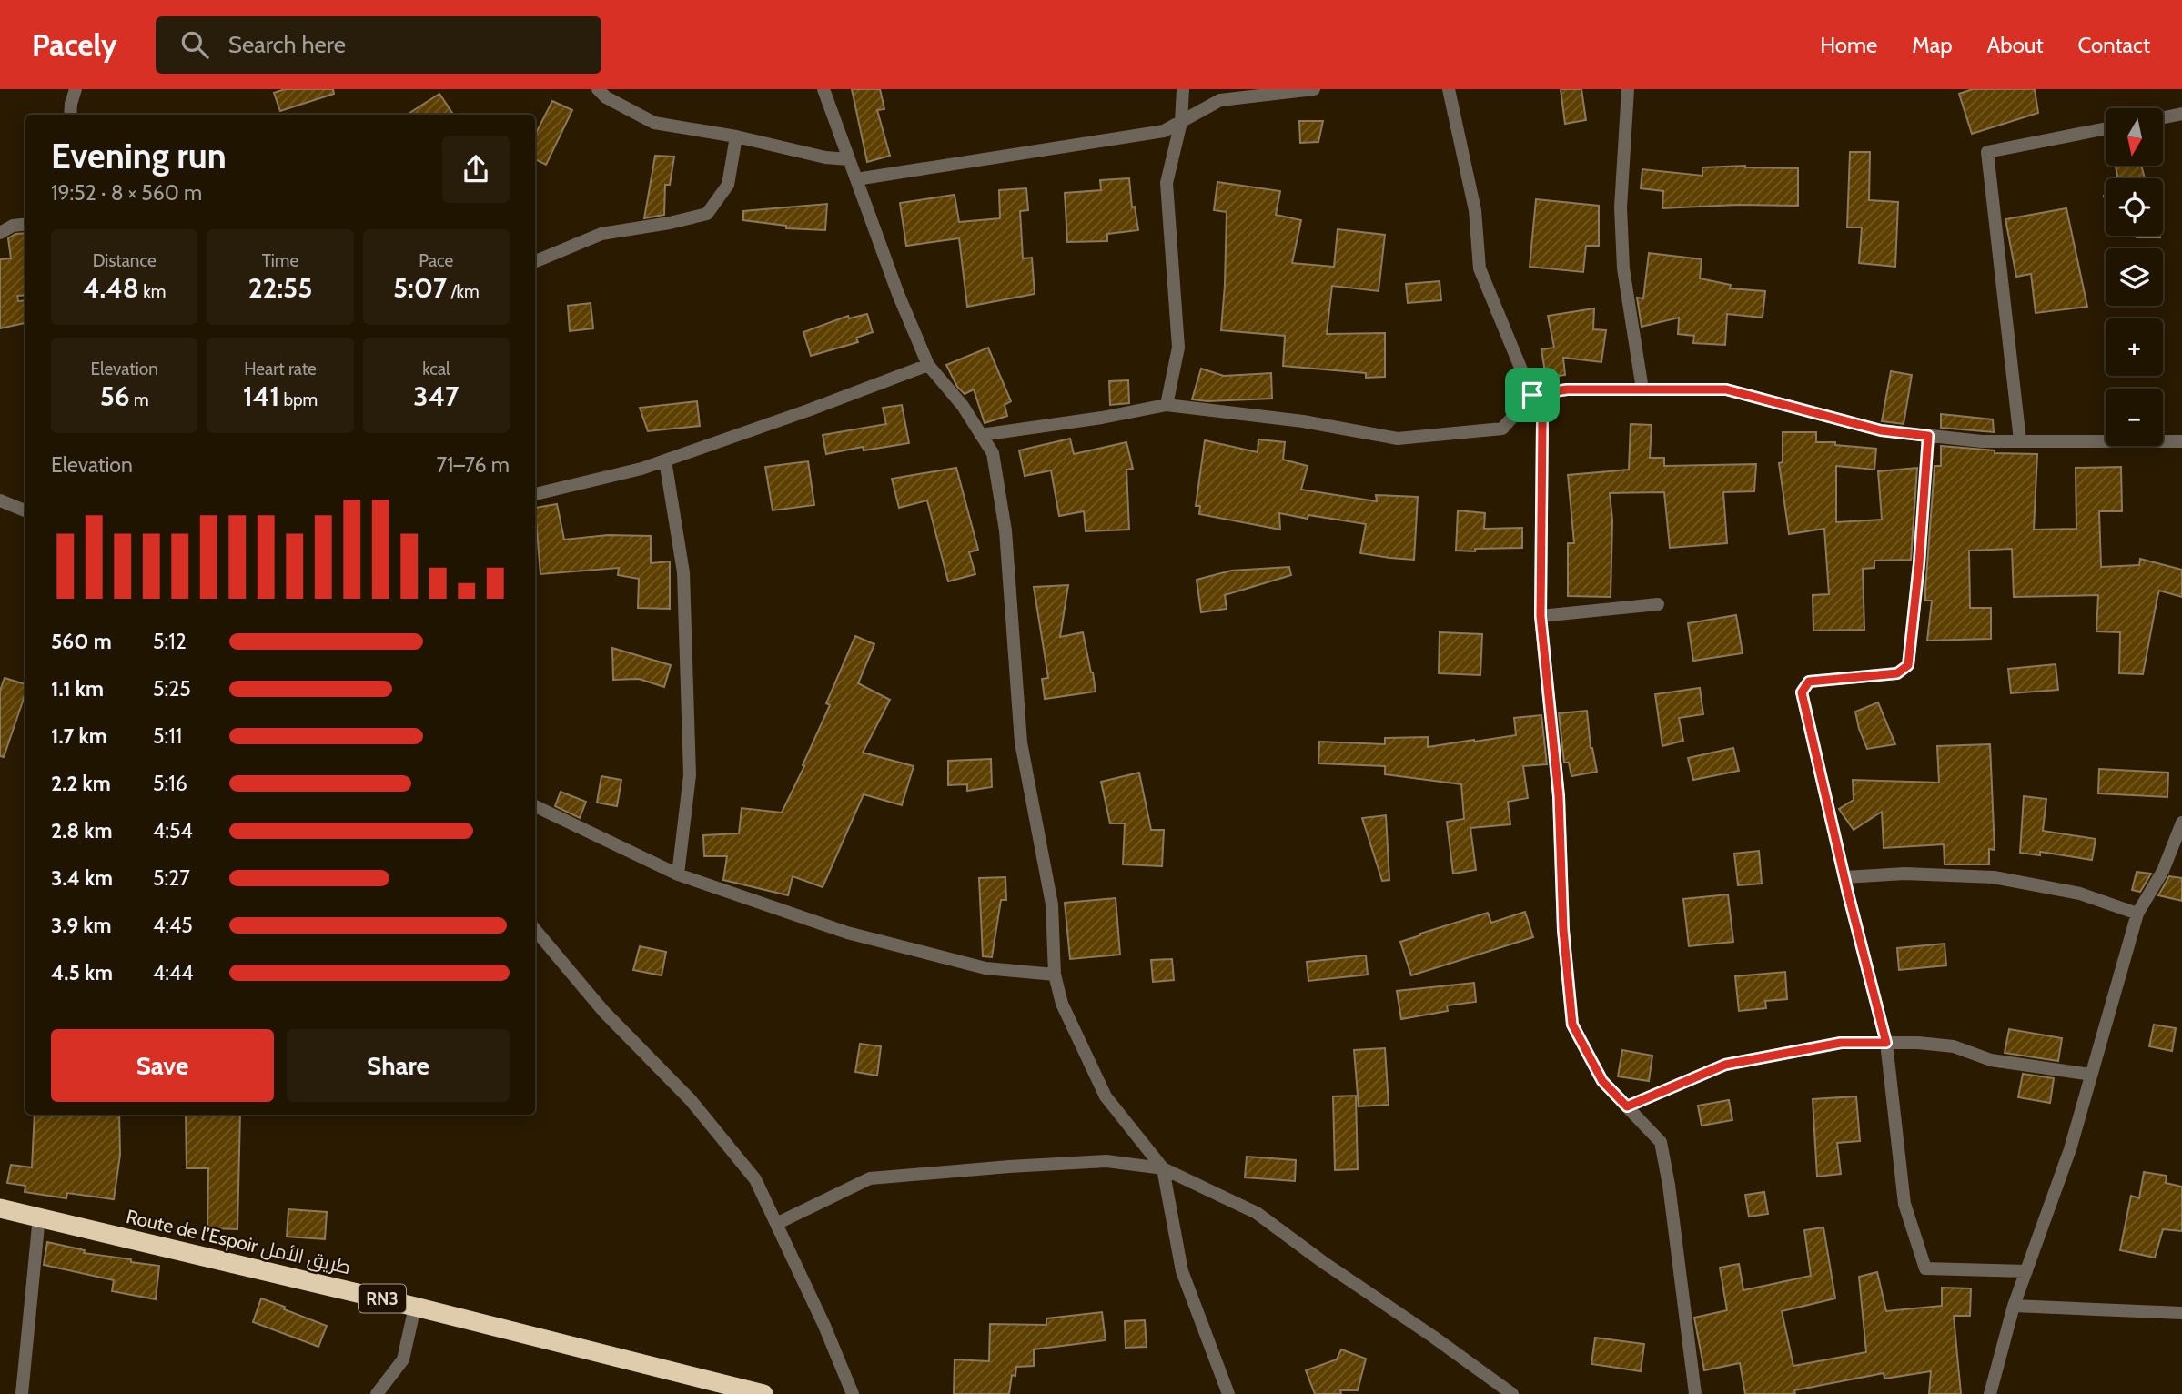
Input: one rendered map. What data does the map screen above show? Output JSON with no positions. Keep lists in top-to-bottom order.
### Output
{
  "streets": {
    "highway": ["Route de l’Espoir طريق الأمل", "RN3"]
  },
  "north": "bottom",
  "page": {
    "header": "Pacely",
    "search": "Search here",
    "nav": [
      "Home",
      "Map",
      "About",
      "Contact"
    ],
    "map_buttons": ["+", "−"],
    "heading": ["Evening run", "19:52 · 8 × 560 m"],
    "stats": [
      ["Distance", "4.48 km"],
      ["Time", "22:55"],
      ["Pace", "5:07 /km"],
      ["Elevation", "56 m"],
      ["Heart rate", "141 bpm"],
      ["kcal", "347"]
    ],
    "chart": ["Elevation", "71–76 m"],
    "list": [
      {
        "name": "560 m",
        "note": "5:12"
      },
      {
        "name": "1.1 km",
        "note": "5:25"
      },
      {
        "name": "1.7 km",
        "note": "5:11"
      },
      {
        "name": "2.2 km",
        "note": "5:16"
      },
      {
        "name": "2.8 km",
        "note": "4:54"
      },
      {
        "name": "3.4 km",
        "note": "5:27"
      },
      {
        "name": "3.9 km",
        "note": "4:45"
      },
      {
        "name": "4.5 km",
        "note": "4:44"
      }
    ],
    "buttons": ["Save", "Share"]
  }
}
